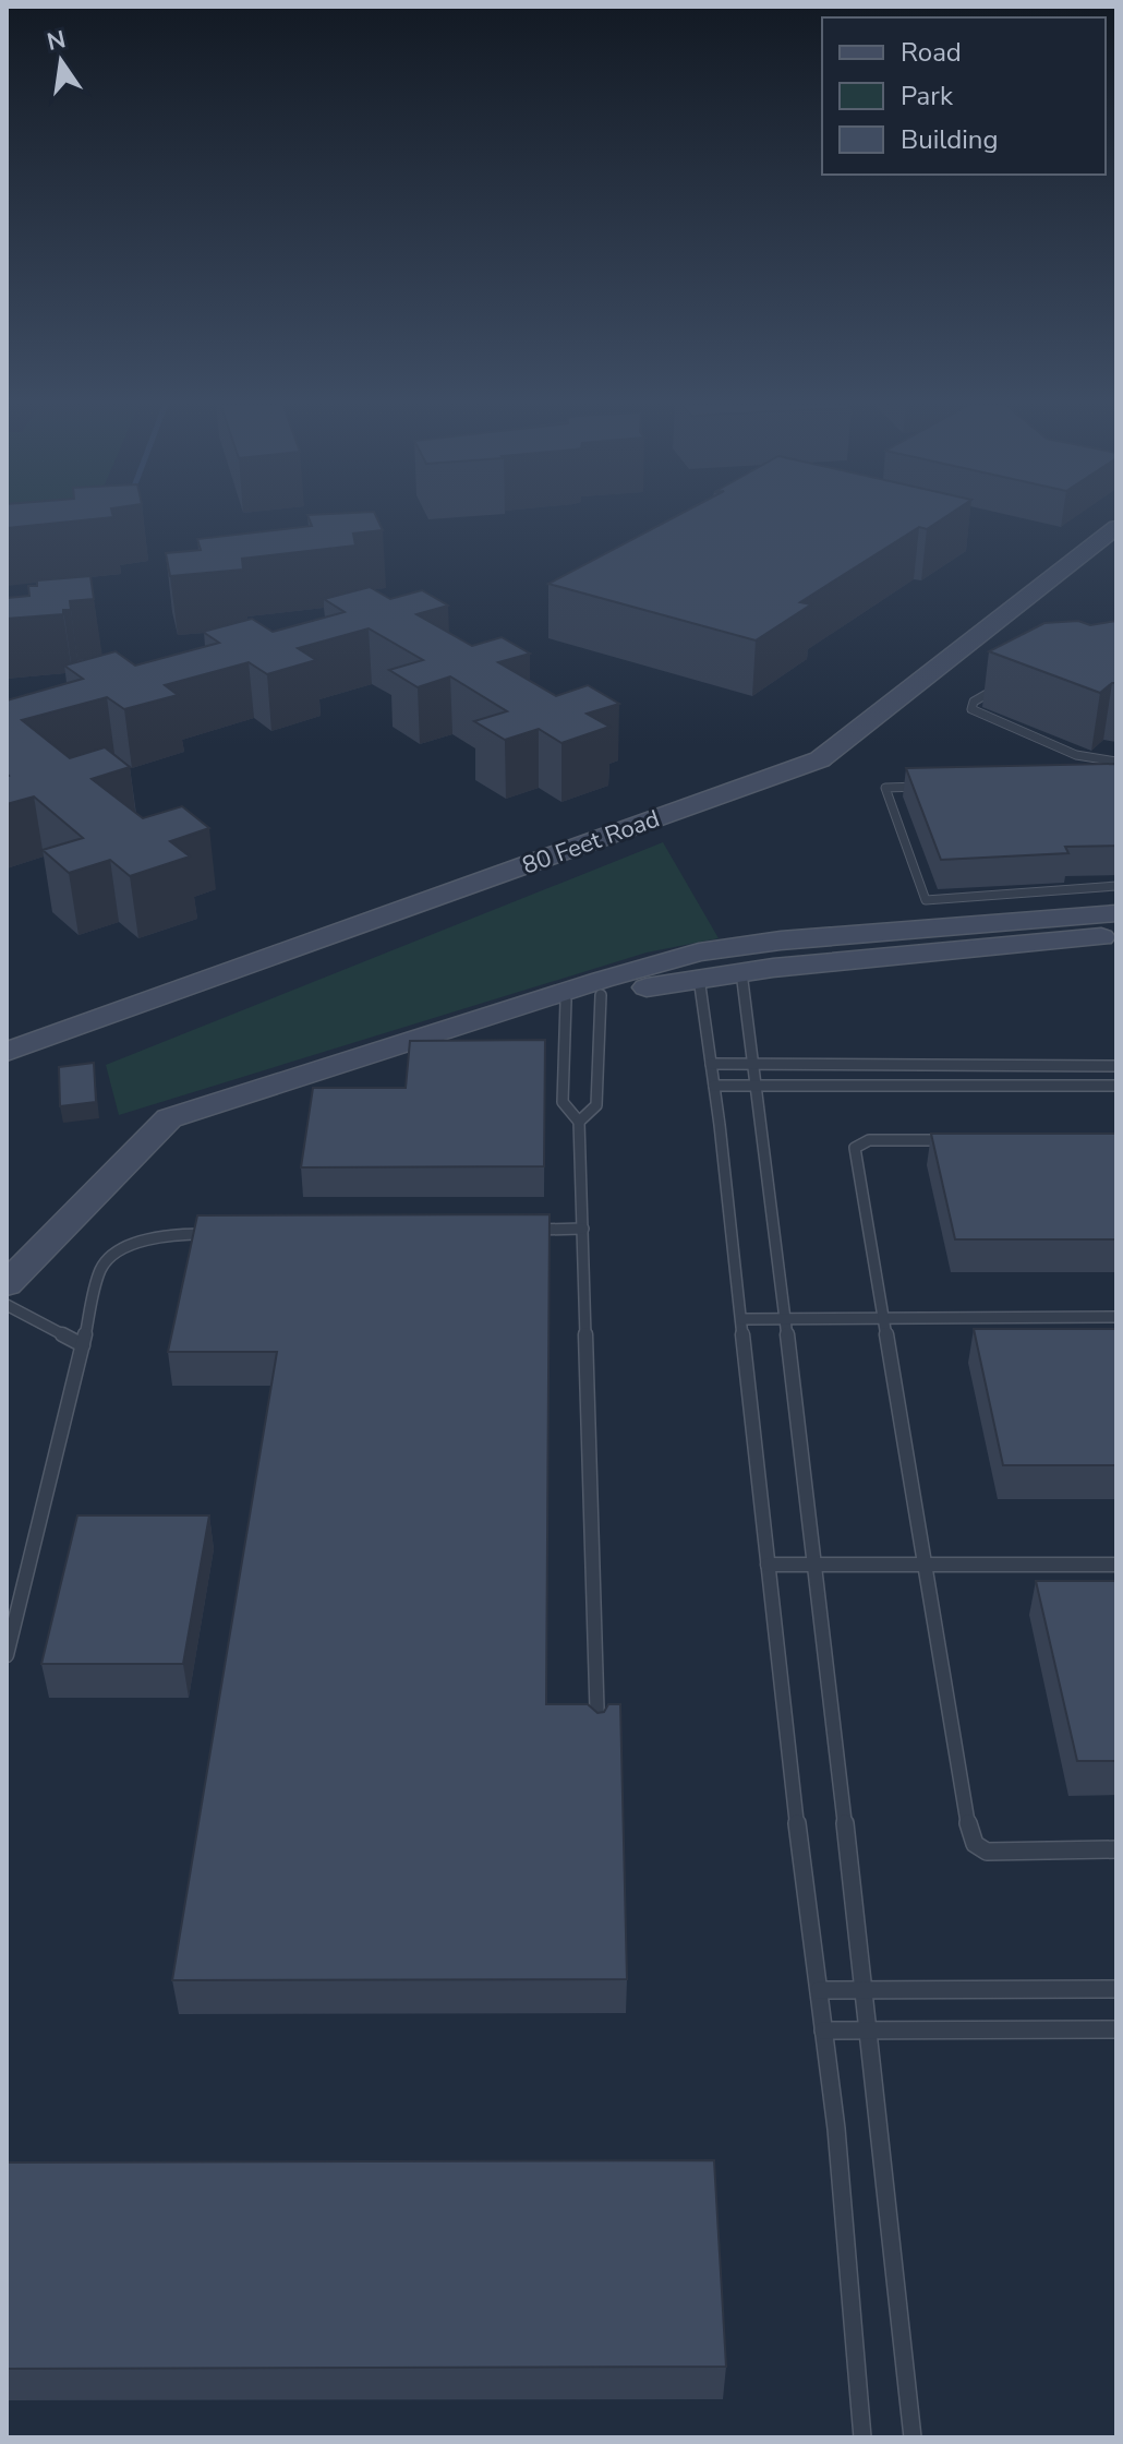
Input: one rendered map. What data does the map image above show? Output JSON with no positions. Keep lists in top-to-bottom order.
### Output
{
  "streets": {
    "street": ["80 Feet Road"]
  },
  "legend": ["Road", "Park", "Building"],
  "north": "top"
}
